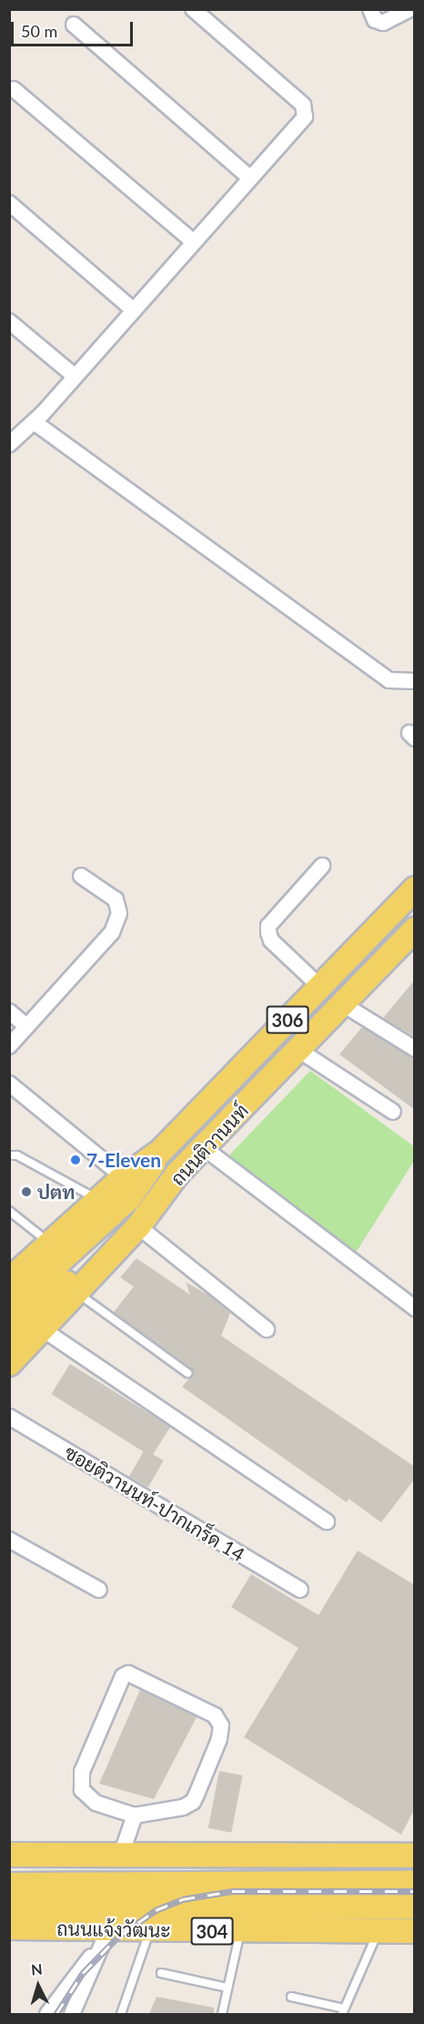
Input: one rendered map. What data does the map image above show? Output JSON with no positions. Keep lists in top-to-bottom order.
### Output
{
  "streets": {
    "main road": [
      "306",
      "ถนนติวานนท์",
      "ถนนแจ้งวัฒนะ",
      "304"
    ],
    "street": ["ซอยติวานนท์-ปากเกร็ด 14"]
  },
  "crossings": [
    ["306", "ถนนติวานนท์"]
  ],
  "places": ["7-Eleven", "ปตท"],
  "scale_bar": "50 m",
  "north": "top"
}
